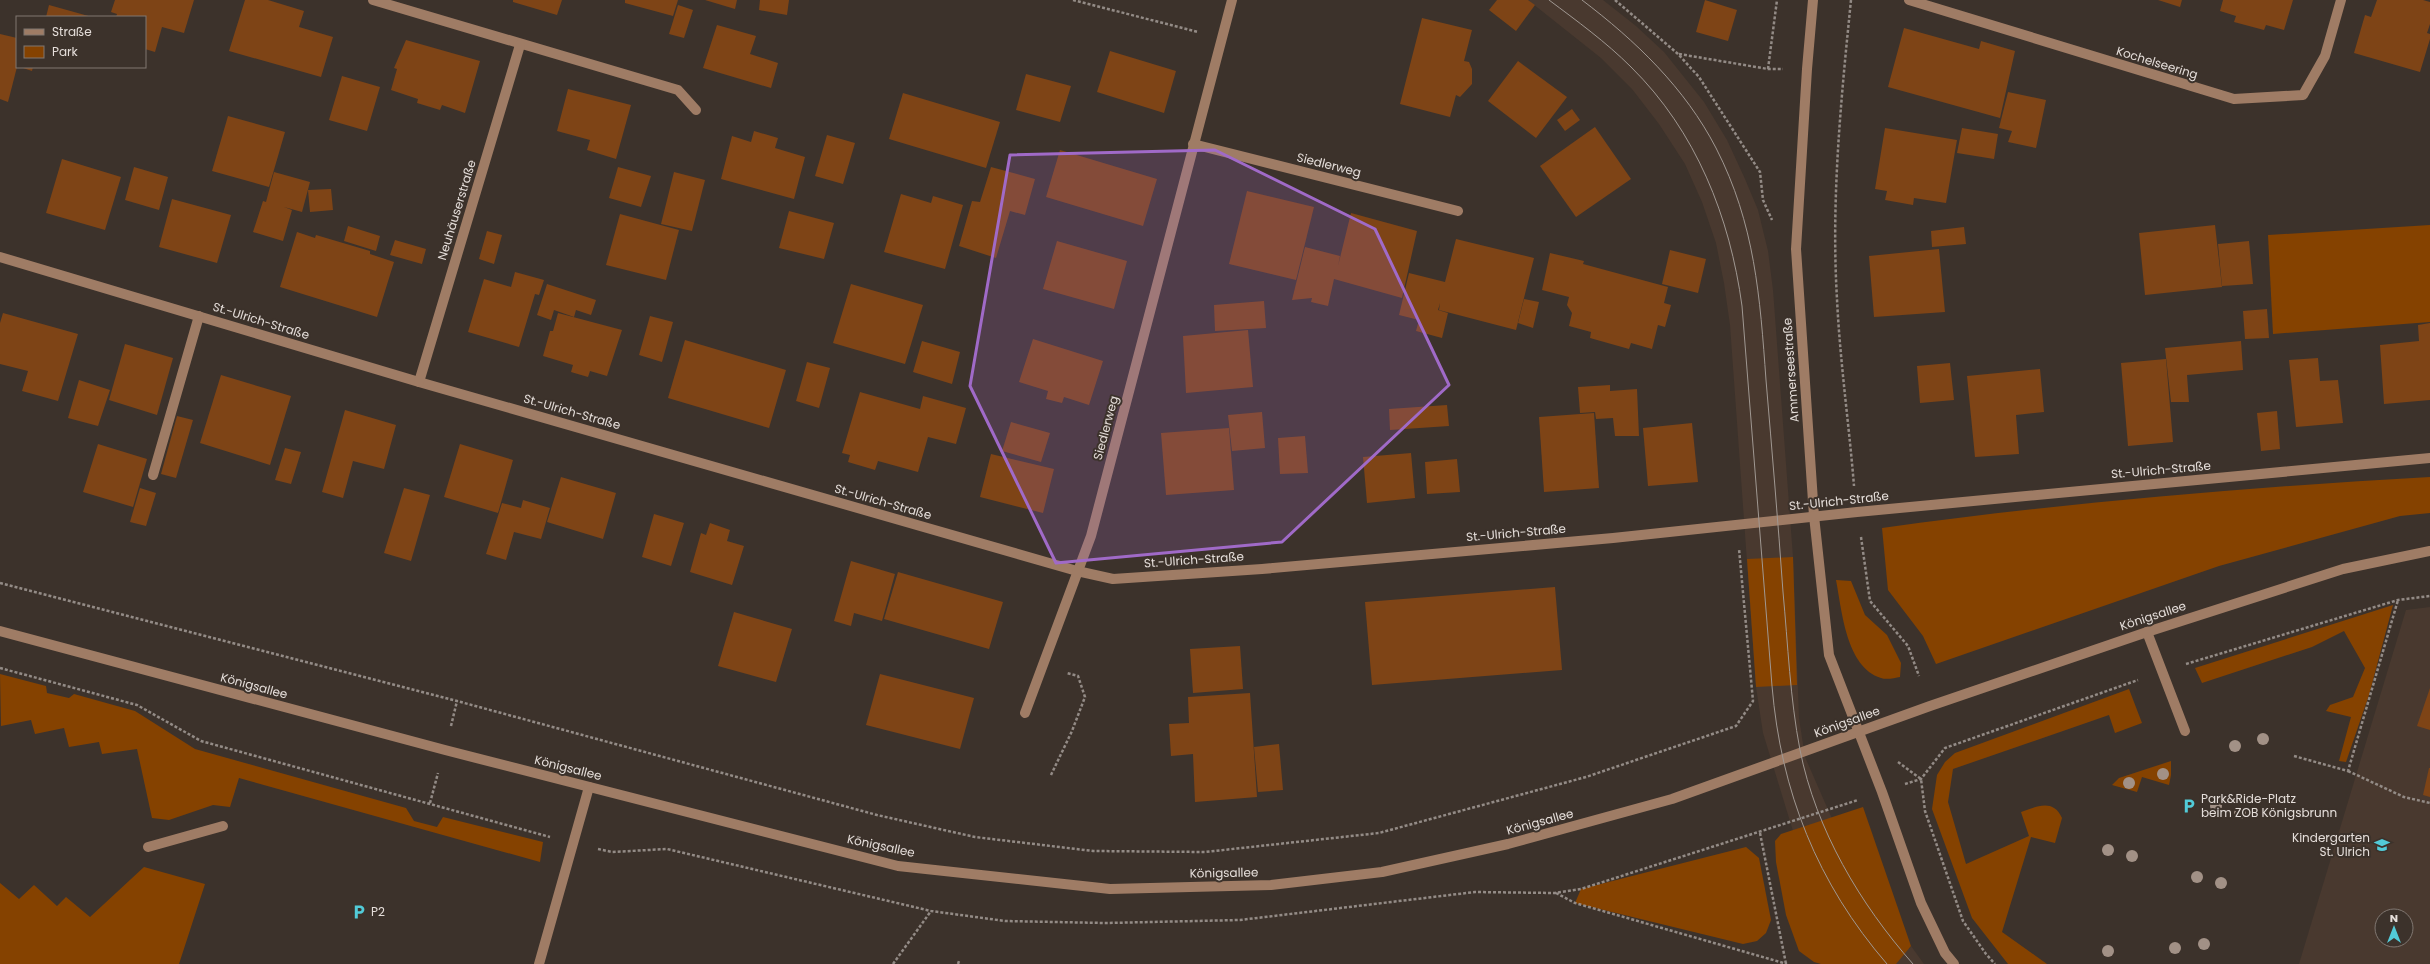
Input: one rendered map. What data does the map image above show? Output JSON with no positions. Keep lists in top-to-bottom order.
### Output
{
  "streets": {
    "street": [
      "Kochelseering",
      "Siedlerweg",
      "Neuhäuserstraße",
      "St.-Ulrich-Straße",
      "Ammerseestraße",
      "Königsallee"
    ]
  },
  "crossings": [
    ["Siedlerweg", "St.-Ulrich-Straße"],
    ["Neuhäuserstraße", "St.-Ulrich-Straße"],
    ["St.-Ulrich-Straße", "Ammerseestraße"],
    ["Ammerseestraße", "Königsallee"]
  ],
  "places": {
    "parking": ["Park&Ride-Platz beim ZOB Königsbrunn", "P2"],
    "school or university": ["Kindergarten St. Ulrich"]
  },
  "legend": ["Straße", "Park"],
  "north": "top"
}
